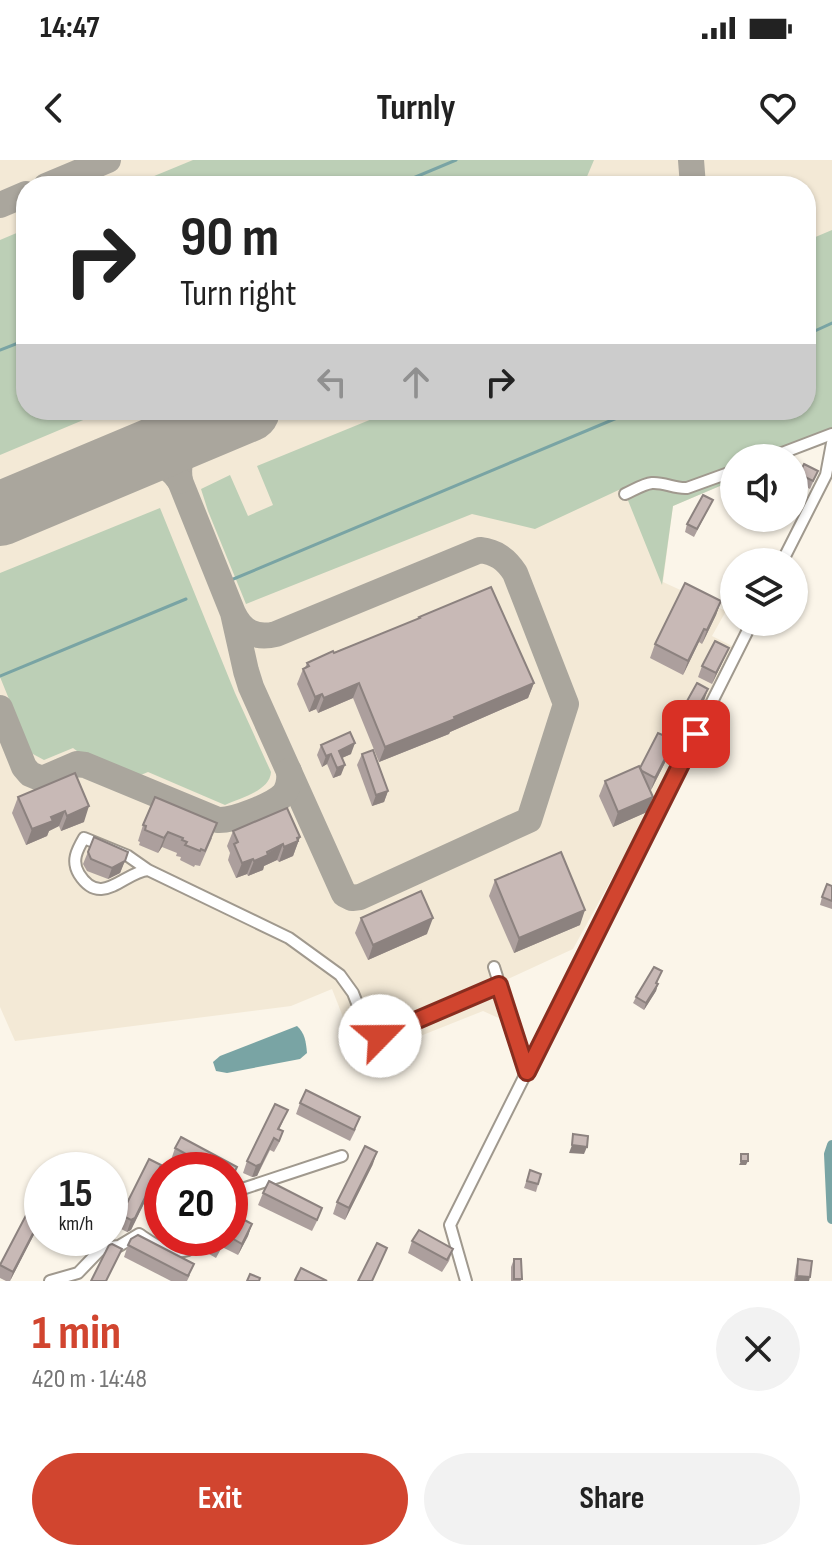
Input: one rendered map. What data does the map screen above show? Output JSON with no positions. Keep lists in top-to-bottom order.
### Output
{
  "page": {
    "status": "14:47",
    "header": "Turnly",
    "turn": ["90 m", "Turn right"],
    "speed": "15 km/h",
    "limit": "20",
    "heading": ["1 min", "420 m · 14:48"],
    "buttons": ["Exit", "Share"]
  }
}
